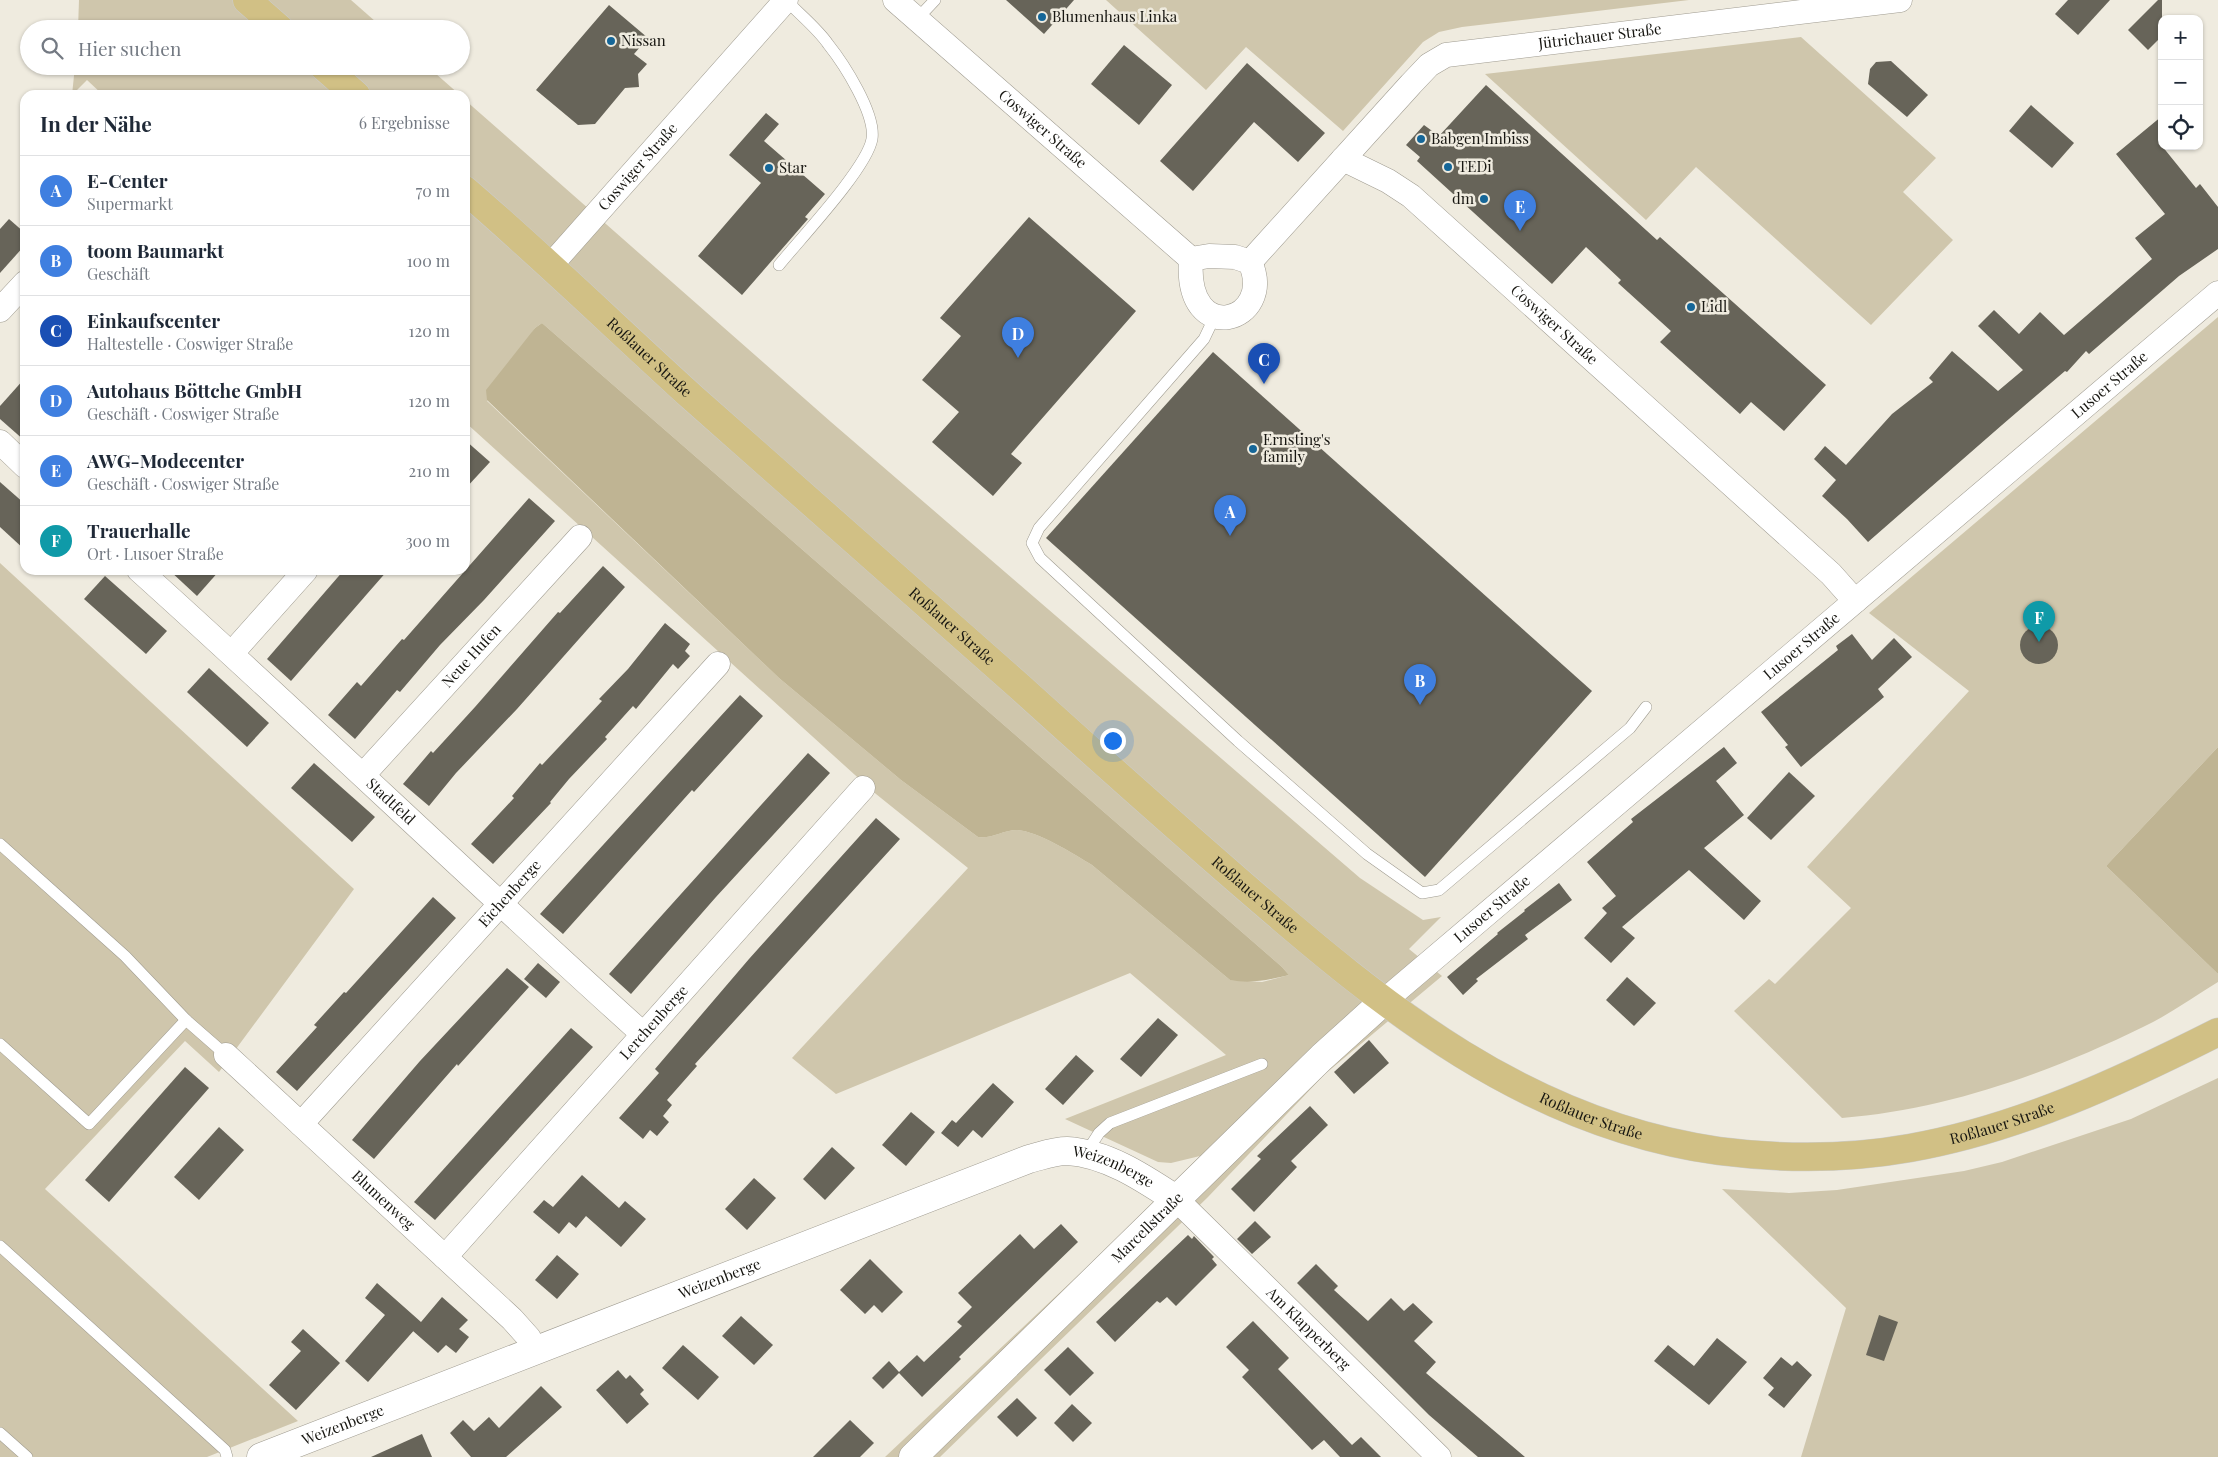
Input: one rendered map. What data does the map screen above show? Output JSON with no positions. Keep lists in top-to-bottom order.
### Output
{
  "streets": {
    "main road": ["Roßlauer Straße"],
    "street": [
      "Jütrichauer Straße",
      "Coswiger Straße",
      "Lusoer Straße",
      "Neue Hufen",
      "Stadtfeld",
      "Eichenberge",
      "Lerchenberge",
      "Weizenberge",
      "Blumenweg",
      "Marcellstraße",
      "Am Klapperberg"
    ]
  },
  "crossings": [
    ["Jütrichauer Straße", "Coswiger Straße"],
    ["Coswiger Straße", "Roßlauer Straße"],
    ["Coswiger Straße", "Lusoer Straße"],
    ["Roßlauer Straße", "Lusoer Straße"],
    ["Roßlauer Straße", "Marcellstraße"],
    ["Lusoer Straße", "Marcellstraße"],
    ["Neue Hufen", "Stadtfeld"],
    ["Stadtfeld", "Eichenberge"],
    ["Stadtfeld", "Lerchenberge"],
    ["Eichenberge", "Blumenweg"],
    ["Lerchenberge", "Blumenweg"],
    ["Weizenberge", "Blumenweg"],
    ["Weizenberge", "Marcellstraße"],
    ["Weizenberge", "Am Klapperberg"],
    ["Marcellstraße", "Am Klapperberg"]
  ],
  "places": [
    "Blumenhaus Linka",
    "Nissan",
    "Babgen Imbiss",
    "TEDi",
    "Star",
    "dm",
    "Lidl",
    "Ernsting's family"
  ],
  "page": {
    "map_buttons": ["+", "−"],
    "search": "Hier suchen",
    "heading": ["In der Nähe", "6 Ergebnisse"],
    "list": [
      {
        "mark": "A",
        "name": "E-Center",
        "note": "Supermarkt",
        "value": "70 m"
      },
      {
        "mark": "B",
        "name": "toom Baumarkt",
        "note": "Geschäft",
        "value": "100 m"
      },
      {
        "mark": "C",
        "name": "Einkaufscenter",
        "note": "Haltestelle · Coswiger Straße",
        "value": "120 m"
      },
      {
        "mark": "D",
        "name": "Autohaus Böttche GmbH",
        "note": "Geschäft · Coswiger Straße",
        "value": "120 m"
      },
      {
        "mark": "E",
        "name": "AWG-Modecenter",
        "note": "Geschäft · Coswiger Straße",
        "value": "210 m"
      },
      {
        "mark": "F",
        "name": "Trauerhalle",
        "note": "Ort · Lusoer Straße",
        "value": "300 m"
      }
    ],
    "pins": [
      "E",
      "D",
      "C",
      "A",
      "F",
      "B"
    ]
  }
}
